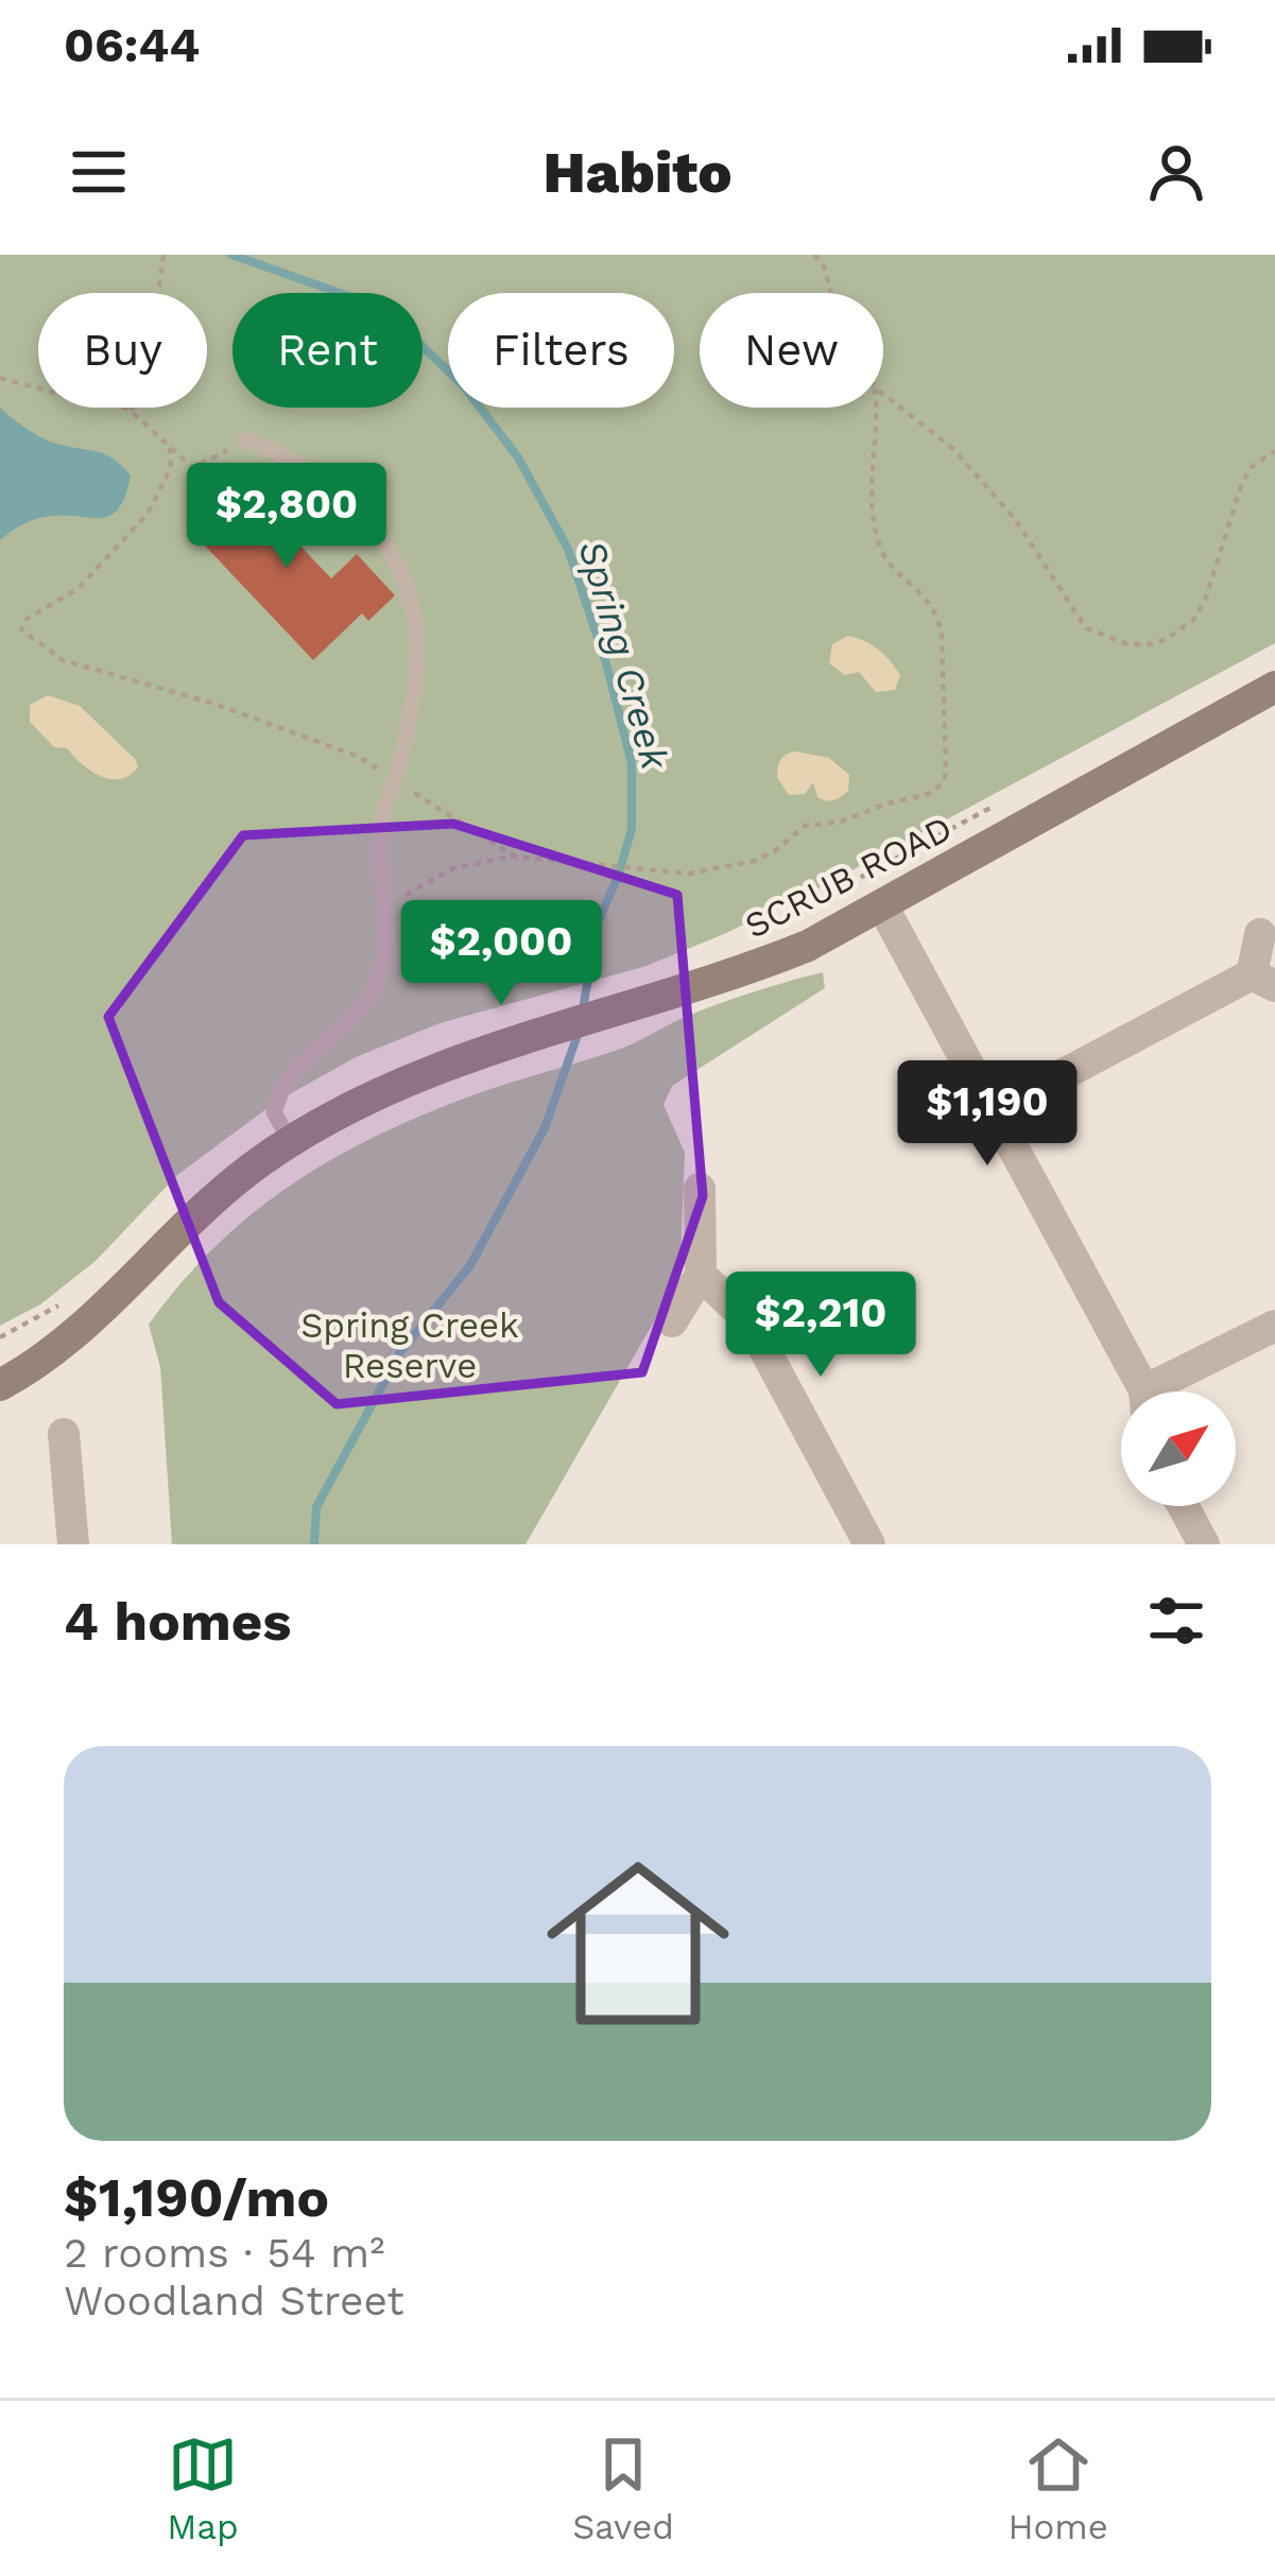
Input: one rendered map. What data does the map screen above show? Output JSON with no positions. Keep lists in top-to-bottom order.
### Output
{
  "streets": {
    "main road": ["SCRUB ROAD"]
  },
  "water": ["Spring Creek"],
  "parks": ["Spring Creek Reserve"],
  "north": "top right",
  "page": {
    "status": "06:44",
    "header": "Habito",
    "chip": [
      "Buy",
      "Rent",
      "Filters",
      "New"
    ],
    "price": [
      "$2,800",
      "$2,000",
      "$1,190",
      "$2,210"
    ],
    "heading": "4 homes",
    "list": [
      {
        "name": "$1,190/mo",
        "note": "2 rooms · 54 m² · Woodland Street"
      }
    ],
    "tabs": ["Map", "Saved", "Home"]
  }
}
